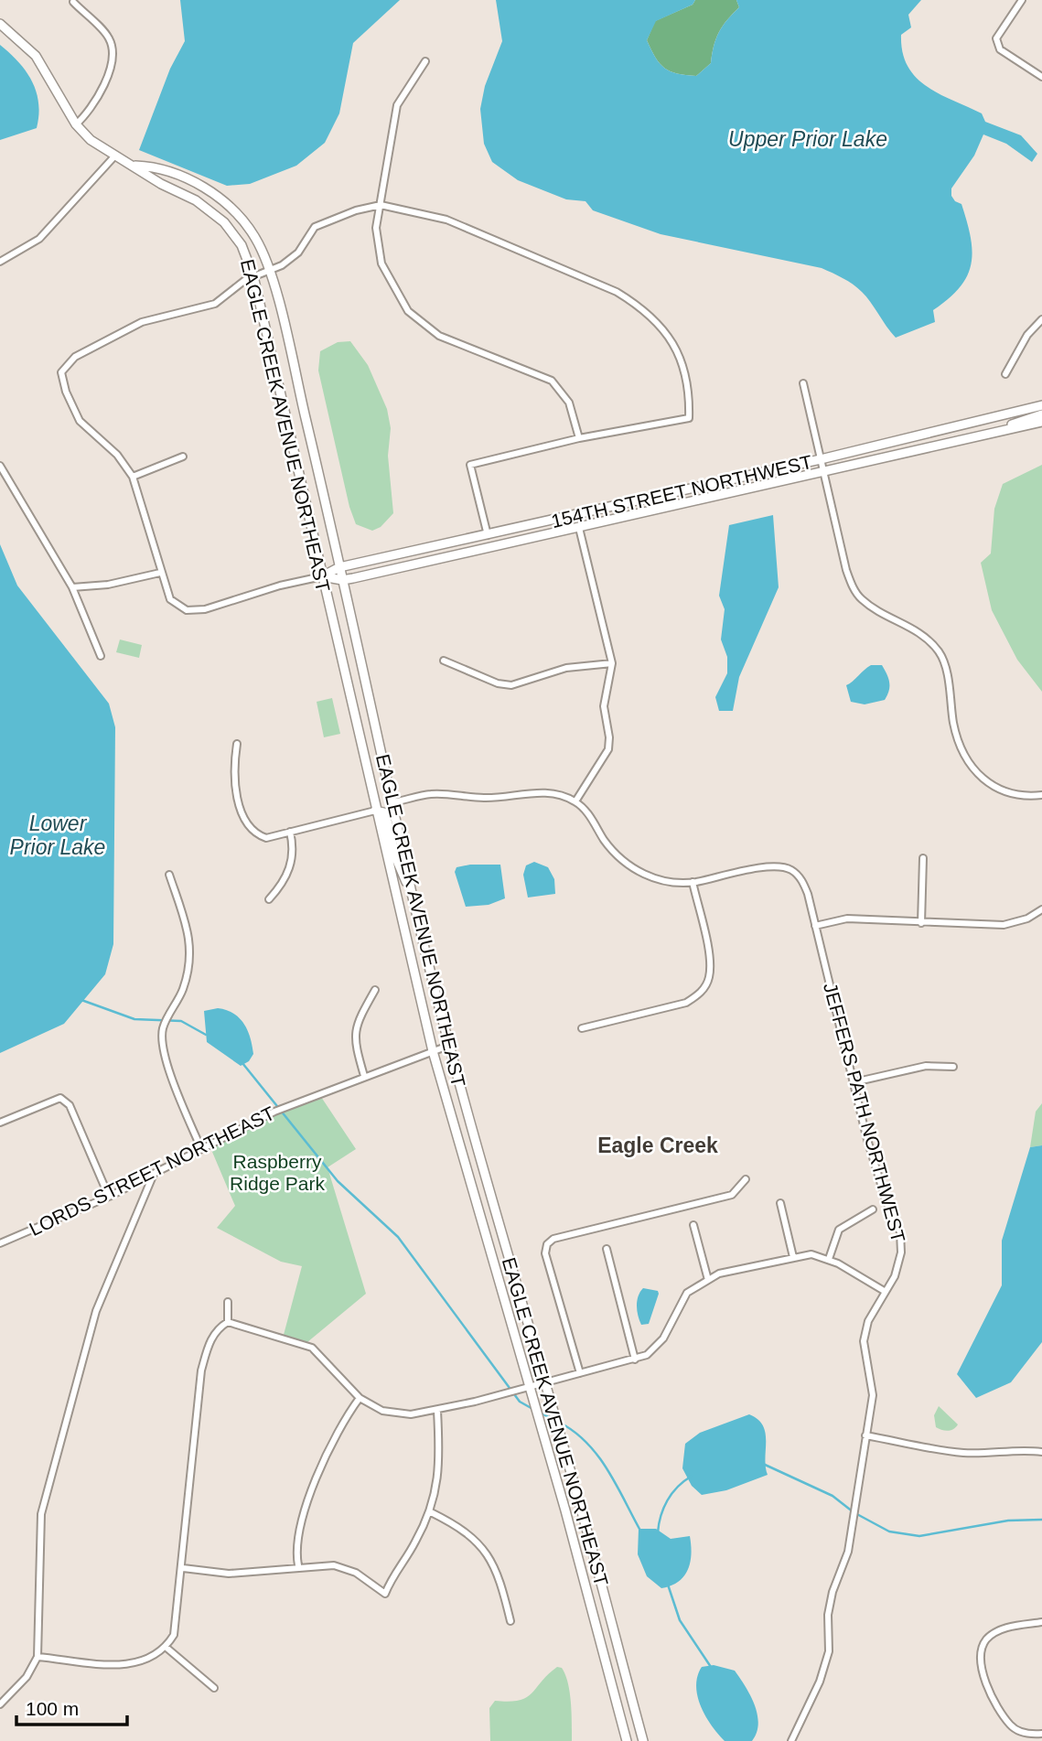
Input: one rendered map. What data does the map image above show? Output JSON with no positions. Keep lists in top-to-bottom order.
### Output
{
  "streets": {
    "main road": ["EAGLE CREEK AVENUE NORTHEAST", "154TH STREET NORTHWEST"],
    "street": ["JEFFERS PATH NORTHWEST", "LORDS STREET NORTHEAST"]
  },
  "crossings": [
    ["EAGLE CREEK AVENUE NORTHEAST", "154TH STREET NORTHWEST"],
    ["EAGLE CREEK AVENUE NORTHEAST", "LORDS STREET NORTHEAST"]
  ],
  "districts": ["Eagle Creek"],
  "water": ["Upper Prior Lake", "Lower Prior Lake"],
  "parks": ["Raspberry Ridge Park"],
  "scale_bar": "100 m"
}
